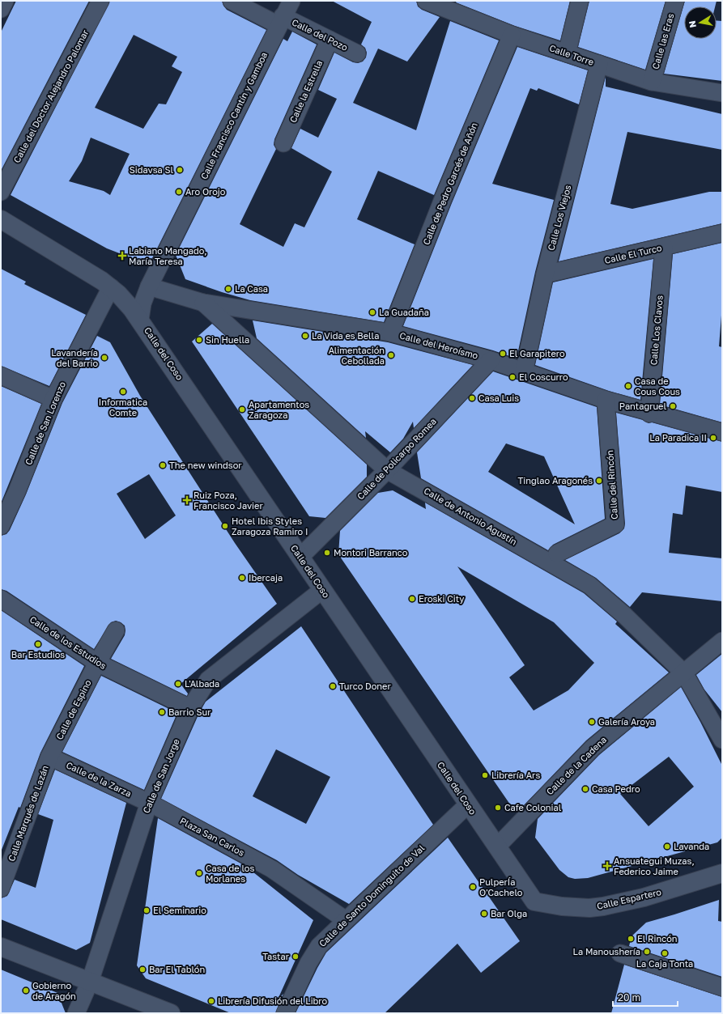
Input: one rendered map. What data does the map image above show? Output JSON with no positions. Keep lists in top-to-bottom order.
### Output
{
  "streets": {
    "street": [
      "Calle del Pozo",
      "Calle las Eras",
      "Calle Torre",
      "Calle la Estrella",
      "Calle del Doctor Alejandro Palomar",
      "Calle Francisco Cantín y Gamboa",
      "Calle de Pedro Garcés de Añón",
      "Calle Los Viejos",
      "Calle El Turco",
      "Calle Los Clavos",
      "Calle del Heroísmo",
      "Calle del Coso",
      "Calle de San Lorenzo",
      "Calle de Policarpo Romea",
      "Calle del Rincón",
      "Calle de Antonio Agustín",
      "Calle de los Estudios",
      "Calle de Espino",
      "Calle de la Cadena",
      "Calle de San Jorge",
      "Calle de la Zarza",
      "Calle Marqués de Lazán",
      "Plaza San Carlos",
      "Calle de Santo Dominguito de Val",
      "Calle Espartero"
    ]
  },
  "crossings": [
    ["Calle del Pozo", "Calle la Estrella"],
    ["Calle del Pozo", "Calle Francisco Cantín y Gamboa"],
    ["Calle las Eras", "Calle Torre"],
    ["Calle Torre", "Calle de Pedro Garcés de Añón"],
    ["Calle Torre", "Calle Los Viejos"],
    ["Calle Francisco Cantín y Gamboa", "Calle del Heroísmo"],
    ["Calle Francisco Cantín y Gamboa", "Calle del Coso"],
    ["Calle de Pedro Garcés de Añón", "Calle del Heroísmo"],
    ["Calle Los Viejos", "Calle El Turco"],
    ["Calle Los Viejos", "Calle del Heroísmo"],
    ["Calle El Turco", "Calle Los Clavos"],
    ["Calle Los Clavos", "Calle del Heroísmo"],
    ["Calle del Heroísmo", "Calle de Policarpo Romea"],
    ["Calle del Heroísmo", "Calle del Rincón"],
    ["Calle del Heroísmo", "Calle de Antonio Agustín"],
    ["Calle del Coso", "Calle de San Lorenzo"],
    ["Calle del Coso", "Calle de Policarpo Romea"],
    ["Calle del Coso", "Calle de la Cadena"],
    ["Calle del Coso", "Calle de San Jorge"],
    ["Calle del Coso", "Calle de Santo Dominguito de Val"],
    ["Calle del Coso", "Calle Espartero"],
    ["Calle de Policarpo Romea", "Calle de Antonio Agustín"],
    ["Calle de Antonio Agustín", "Calle de la Cadena"],
    ["Calle de los Estudios", "Calle de Espino"],
    ["Calle de los Estudios", "Calle de San Jorge"],
    ["Calle de Espino", "Calle de la Zarza"],
    ["Calle de Espino", "Calle Marqués de Lazán"],
    ["Calle de San Jorge", "Calle de la Zarza"],
    ["Calle de San Jorge", "Plaza San Carlos"],
    ["Calle de la Zarza", "Calle Marqués de Lazán"],
    ["Calle de la Zarza", "Plaza San Carlos"],
    ["Plaza San Carlos", "Calle de Santo Dominguito de Val"]
  ],
  "places": {
    "other": [
      "Sidavsa Sl",
      "Aro Orojo",
      "La Casa",
      "La Guadaña",
      "La Vida es Bella",
      "Sin Huella",
      "El Garapitero",
      "Alimentación Cebollada",
      "Lavandería del Barrio",
      "El Coscurro",
      "Casa de Cous Cous",
      "Informatica Comte",
      "Casa Luis",
      "Pantagruel",
      "Apartamentos Zaragoza",
      "La Paradica II",
      "The new windsor",
      "Tinglao Aragonés",
      "Hotel Ibis Styles Zaragoza Ramiro I",
      "Montori Barranco",
      "Ibercaja",
      "Eroski City",
      "Bar Estudios",
      "L'Albada",
      "Turco Doner",
      "Barrio Sur",
      "Galería Aroya",
      "Librería Ars",
      "Casa Pedro",
      "Cafe Colonial",
      "Lavanda",
      "Casa de los Morlanes",
      "PulperÍa O'Cachelo",
      "El Seminario",
      "Bar Olga",
      "El Rincón",
      "La Manoushería",
      "La Caja Tonta",
      "Tastar",
      "Bar El Tablón",
      "Gobierno de Aragón",
      "Librería Difusión del Libro"
    ],
    "health": ["Labiano Mangado, María Teresa", "Ruiz Poza, Francisco Javier", "Ansuategui Muzas, Federico Jaime"]
  },
  "scale_bar": "20 m",
  "north": "left"
}
